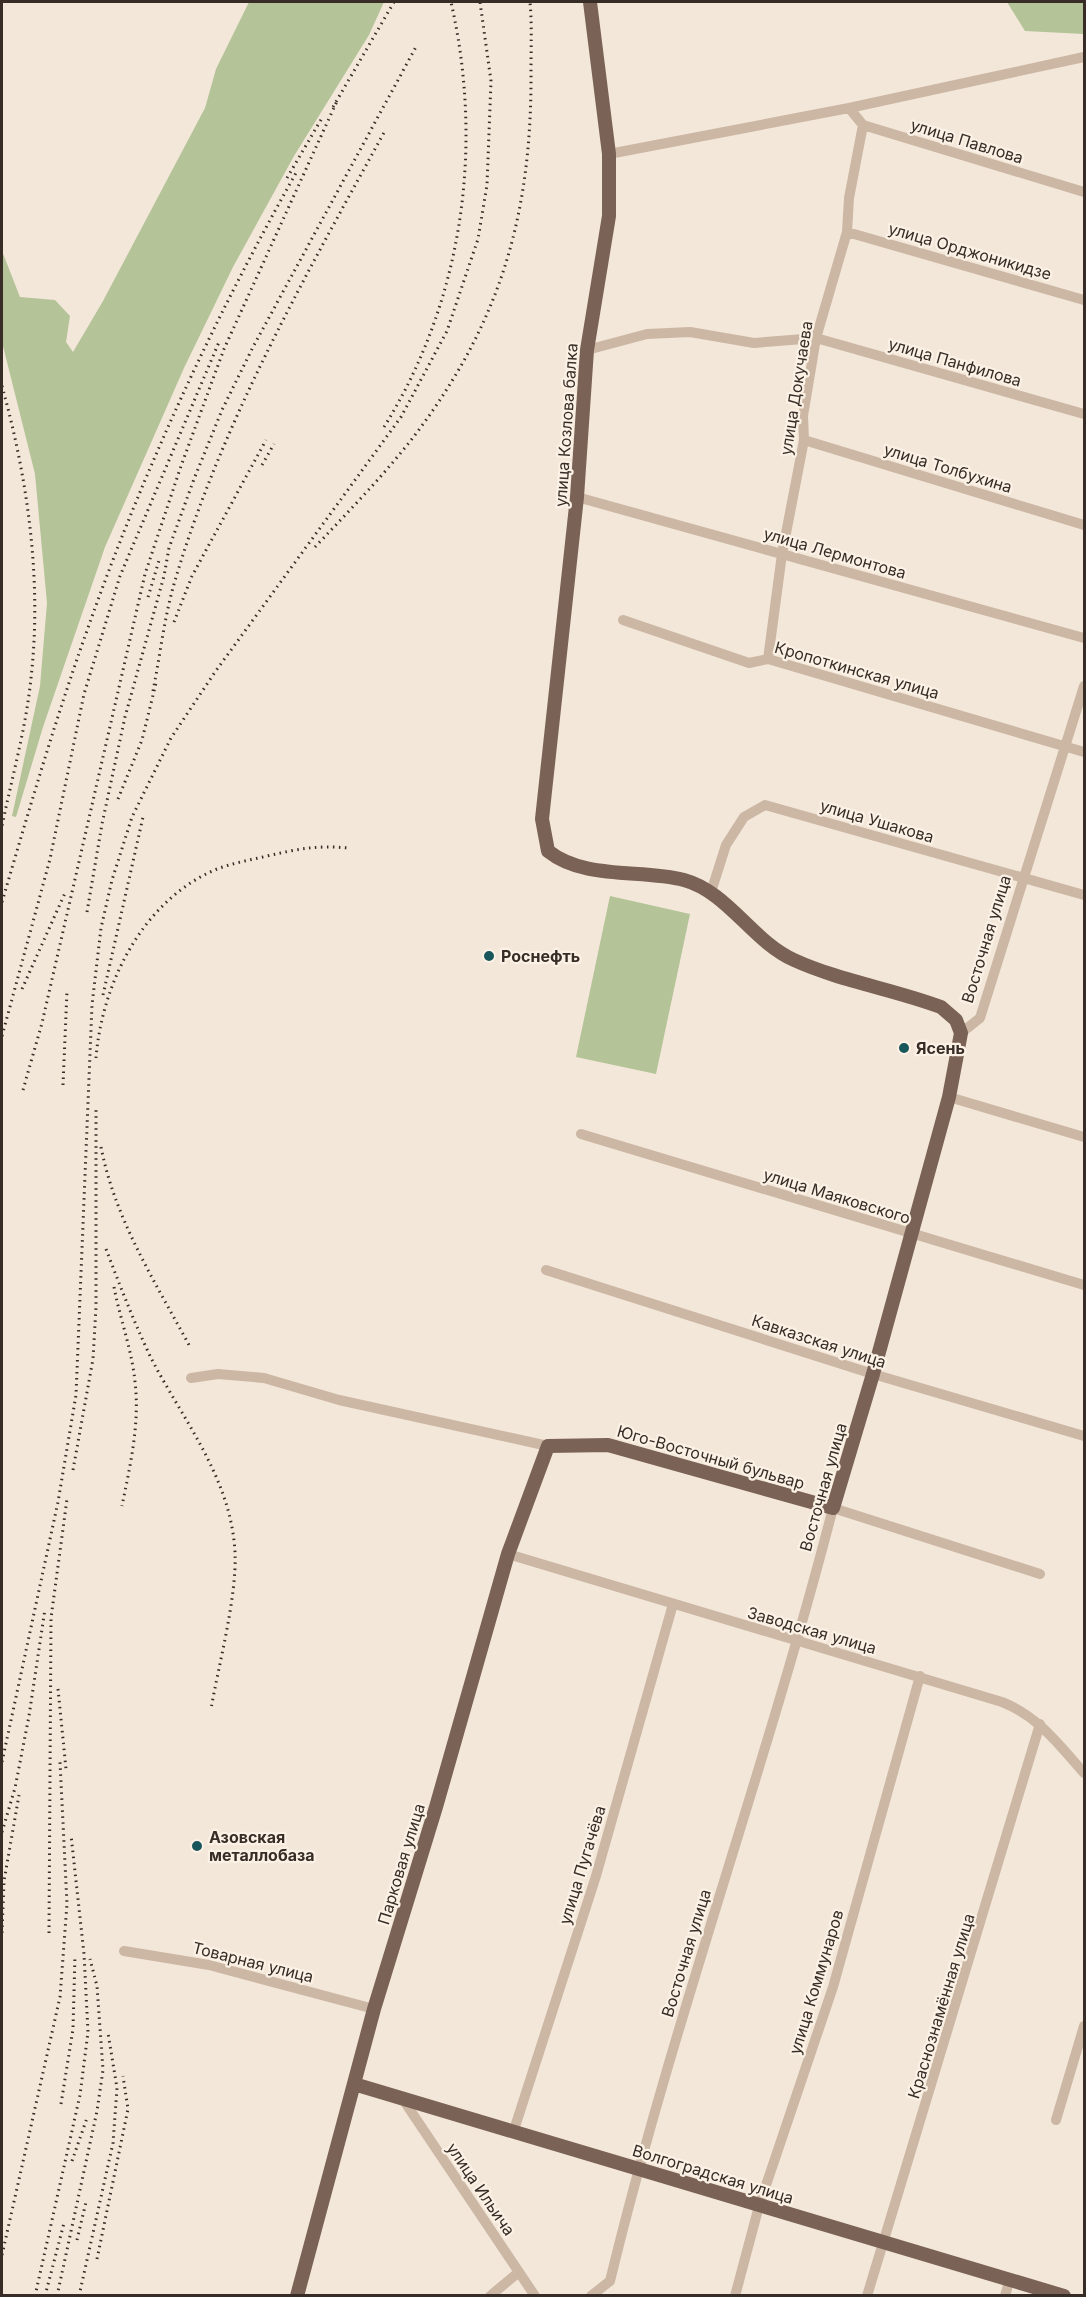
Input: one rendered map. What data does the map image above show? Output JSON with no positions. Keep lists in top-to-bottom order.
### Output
{
  "streets": {
    "main road": [
      "улица Козлова балка",
      "Восточная улица",
      "Юго-Восточный бульвар",
      "Парковая улица",
      "Волгоградская улица"
    ],
    "street": [
      "улица Павлова",
      "улица Орджоникидзе",
      "улица Панфилова",
      "улица Докучаева",
      "улица Толбухина",
      "улица Лермонтова",
      "Кропоткинская улица",
      "улица Ушакова",
      "улица Маяковского",
      "Кавказская улица",
      "Заводская улица",
      "улица Пугачёва",
      "Товарная улица",
      "улица Коммунаров",
      "Краснознамённая улица",
      "улица Ильича"
    ]
  },
  "crossings": [
    ["улица Павлова", "улица Докучаева"],
    ["улица Орджоникидзе", "улица Докучаева"],
    ["улица Панфилова", "улица Докучаева"],
    ["улица Докучаева", "улица Толбухина"],
    ["улица Докучаева", "улица Лермонтова"],
    ["улица Докучаева", "Кропоткинская улица"],
    ["улица Козлова балка", "улица Лермонтова"],
    ["улица Козлова балка", "улица Ушакова"],
    ["Кропоткинская улица", "Восточная улица"],
    ["улица Ушакова", "Восточная улица"],
    ["Восточная улица", "улица Маяковского"],
    ["Восточная улица", "Кавказская улица"],
    ["Восточная улица", "Юго-Восточный бульвар"],
    ["Восточная улица", "Заводская улица"],
    ["Восточная улица", "Волгоградская улица"],
    ["Юго-Восточный бульвар", "Парковая улица"],
    ["Заводская улица", "Парковая улица"],
    ["Заводская улица", "улица Пугачёва"],
    ["Заводская улица", "улица Коммунаров"],
    ["Заводская улица", "Краснознамённая улица"],
    ["Парковая улица", "Товарная улица"],
    ["Парковая улица", "Волгоградская улица"],
    ["улица Пугачёва", "Волгоградская улица"],
    ["улица Коммунаров", "Волгоградская улица"],
    ["Краснознамённая улица", "Волгоградская улица"],
    ["Волгоградская улица", "улица Ильича"]
  ],
  "places": ["Роснефть", "Ясень", "Азовская металлобаза"]
}
